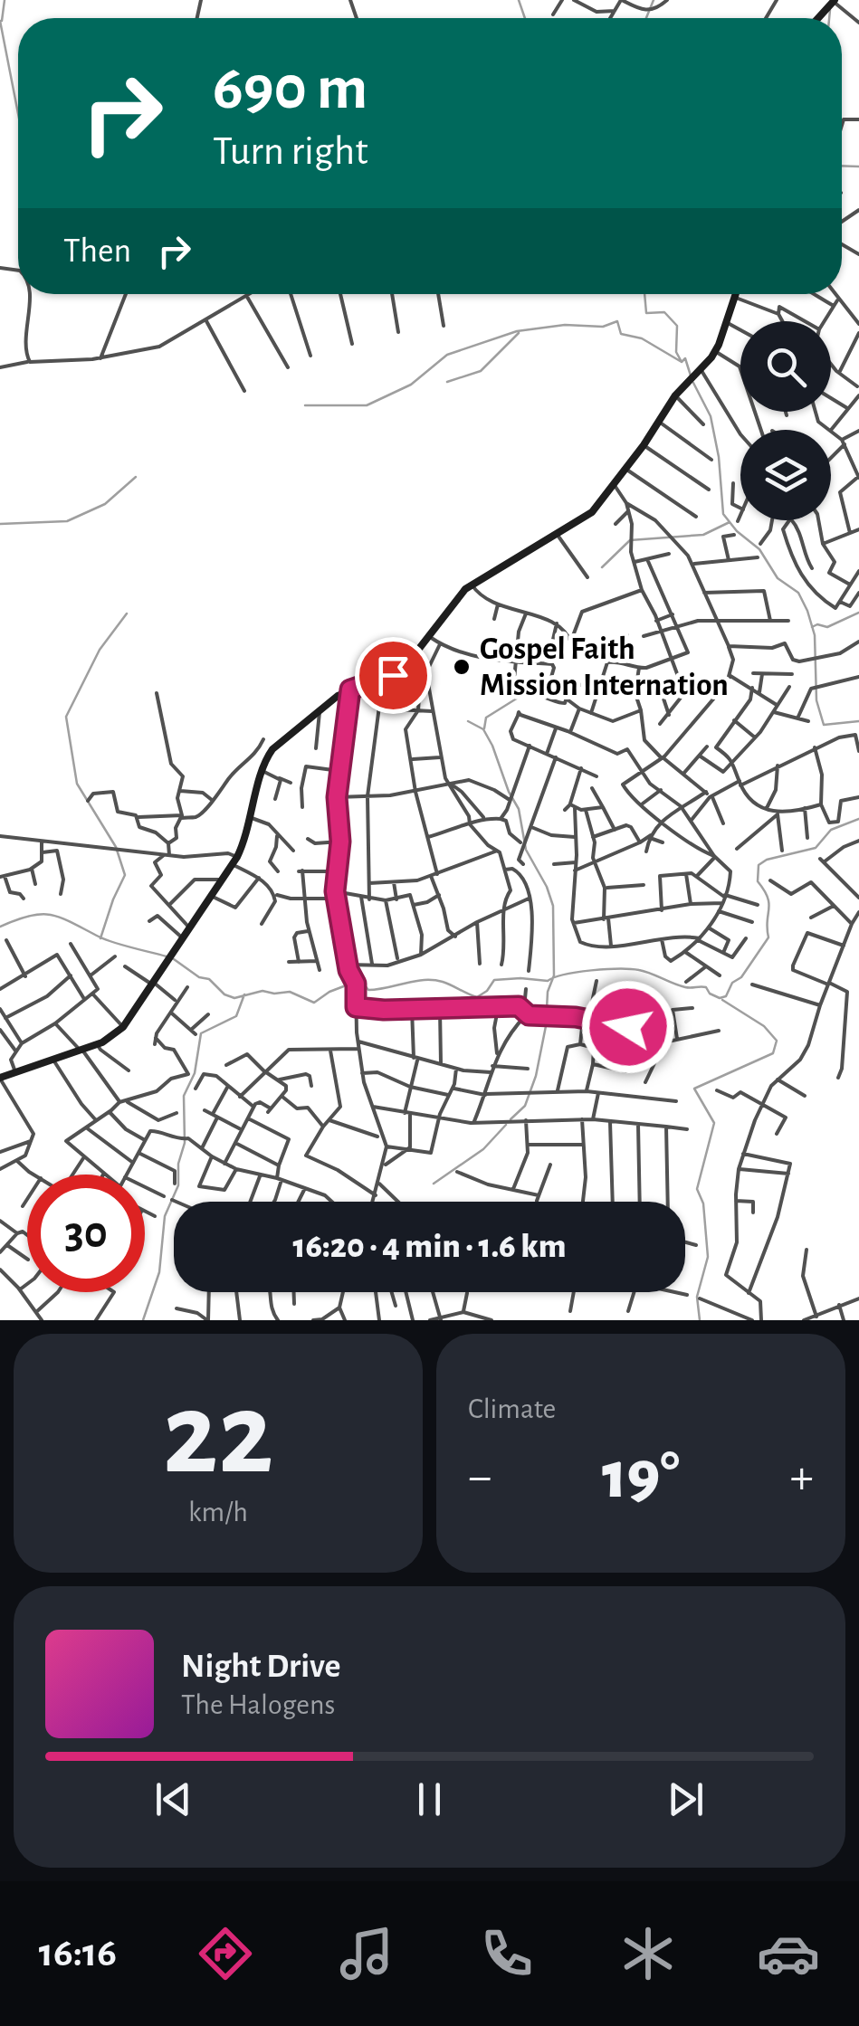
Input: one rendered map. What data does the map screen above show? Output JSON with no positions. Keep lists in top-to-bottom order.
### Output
{
  "places": ["Gospel Faith Mission Internation"],
  "page": {
    "turn": ["690 m", "Turn right"],
    "then": "Then",
    "limit": "30",
    "trip": "16:20 · 4 min · 1.6 km",
    "tile": [
      ["22", "km/h"],
      "Climate"
    ],
    "heat": ["−", "19°", "+"],
    "song": ["Night Drive", "The Halogens"],
    "tabs": "16:16"
  }
}
